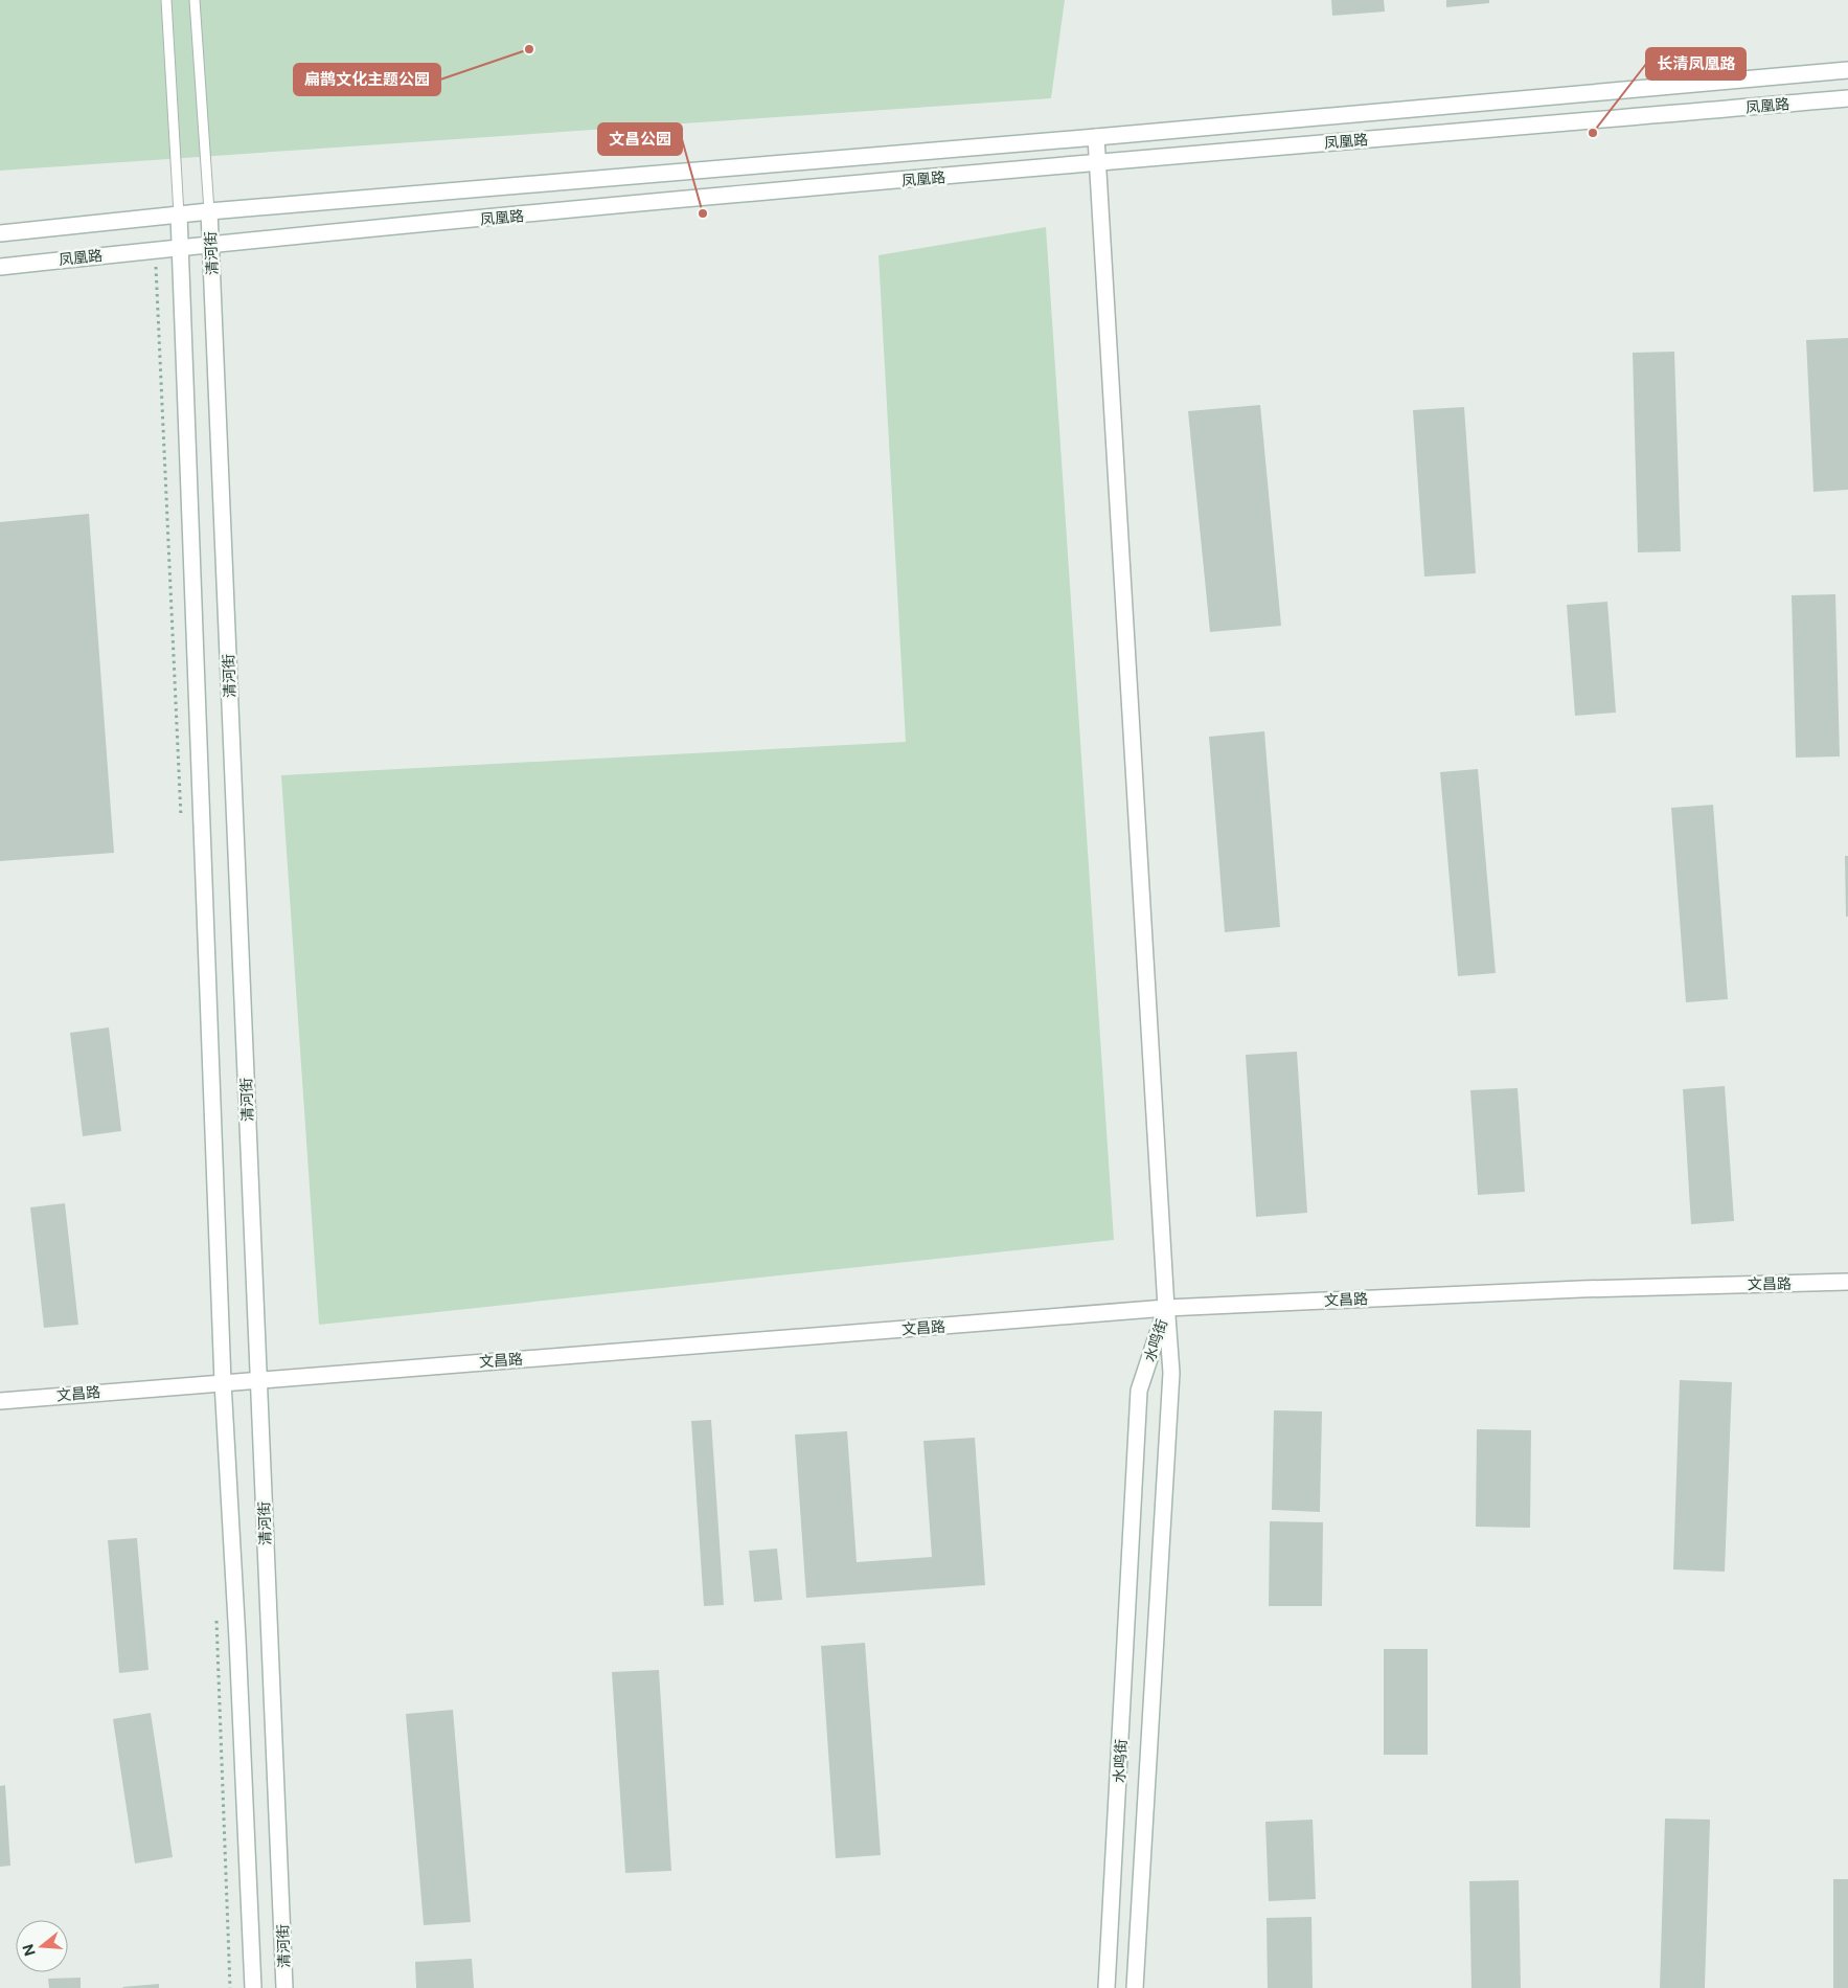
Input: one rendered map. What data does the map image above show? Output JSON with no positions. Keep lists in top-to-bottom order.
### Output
{
  "streets": {
    "main road": [
      "凤凰路",
      "清河街",
      "文昌路",
      "水鸣街"
    ]
  },
  "crossings": [
    ["凤凰路", "清河街"],
    ["清河街", "文昌路"],
    ["文昌路", "水鸣街"]
  ],
  "places": ["扁鹊文化主题公园", "长清凤凰路", "文昌公园"],
  "north": "left"
}
